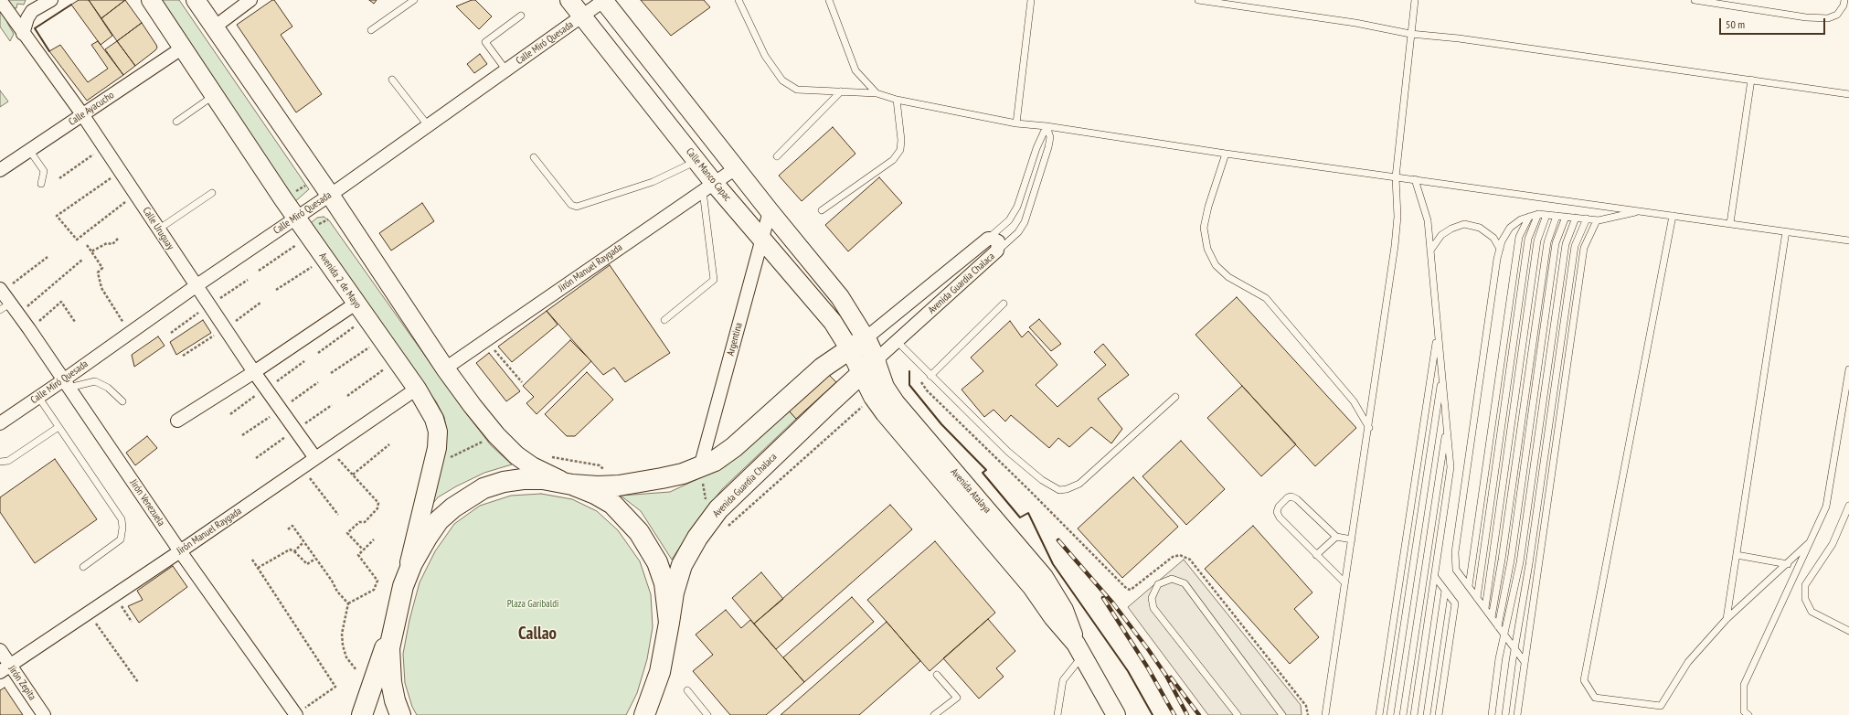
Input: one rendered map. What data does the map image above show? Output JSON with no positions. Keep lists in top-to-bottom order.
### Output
{
  "streets": {
    "main road": [
      "Calle Manco Capac",
      "Avenida 2 de Mayo",
      "Avenida Guardia Chalaca",
      "Avenida Atalaya"
    ],
    "street": [
      "Calle Miró Quesada",
      "Calle Ayacucho",
      "Calle Uruguay",
      "Jirón Manuel Raygada",
      "Argentina",
      "Jirón Venezuela",
      "Jirón Zepita"
    ]
  },
  "crossings": [
    ["Calle Miró Quesada", "Calle Manco Capac"],
    ["Calle Miró Quesada", "Calle Uruguay"],
    ["Calle Miró Quesada", "Avenida 2 de Mayo"],
    ["Calle Miró Quesada", "Jirón Venezuela"],
    ["Calle Ayacucho", "Calle Uruguay"],
    ["Calle Ayacucho", "Avenida 2 de Mayo"],
    ["Calle Manco Capac", "Jirón Manuel Raygada"],
    ["Calle Manco Capac", "Avenida Guardia Chalaca"],
    ["Calle Manco Capac", "Argentina"],
    ["Calle Manco Capac", "Avenida Atalaya"],
    ["Calle Uruguay", "Jirón Manuel Raygada"],
    ["Jirón Manuel Raygada", "Avenida 2 de Mayo"],
    ["Jirón Manuel Raygada", "Jirón Venezuela"],
    ["Jirón Manuel Raygada", "Jirón Zepita"],
    ["Avenida Guardia Chalaca", "Argentina"],
    ["Avenida Guardia Chalaca", "Avenida Atalaya"]
  ],
  "districts": ["Callao"],
  "parks": ["Plaza Garibaldi"],
  "scale_bar": "50 m"
}
